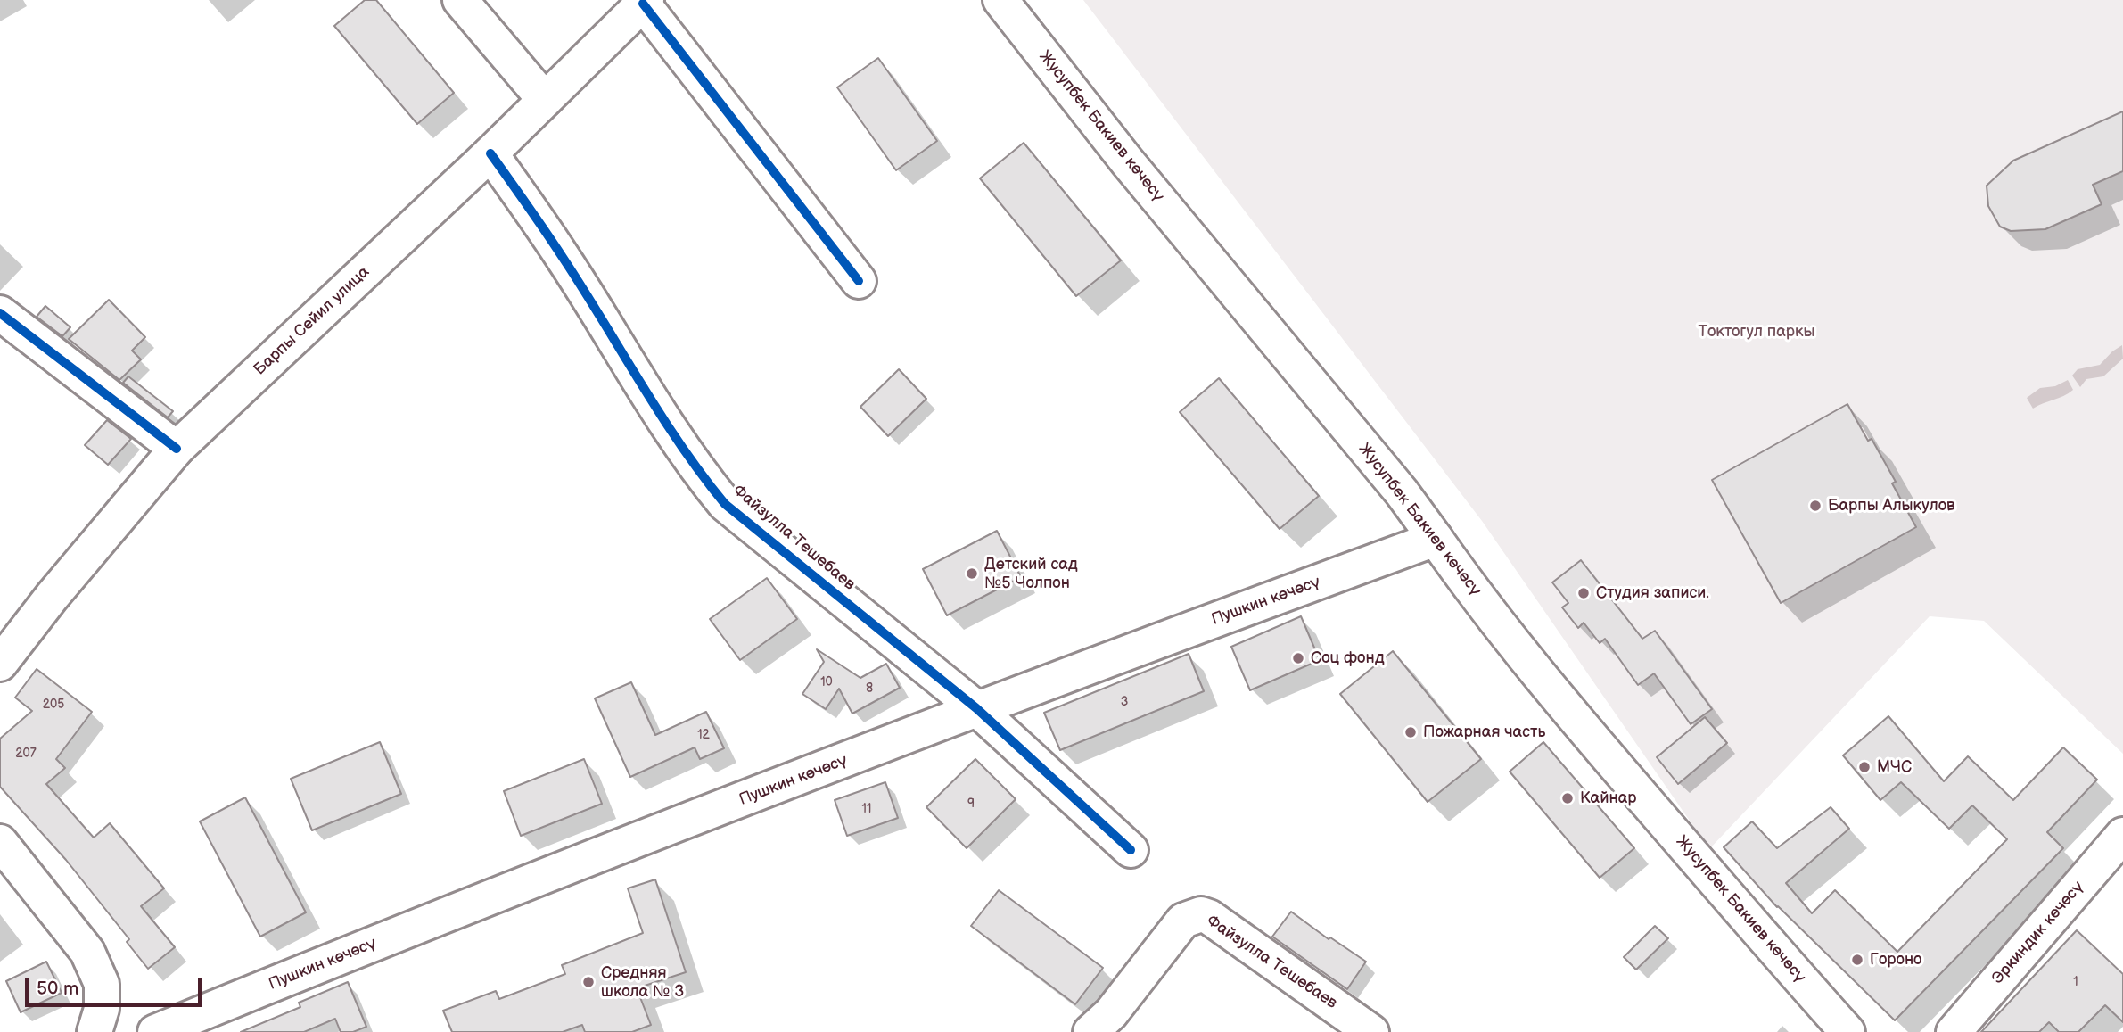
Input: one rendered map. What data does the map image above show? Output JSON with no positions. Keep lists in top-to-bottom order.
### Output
{
  "streets": {
    "main road": [
      "Жусупбек Бакиев көчөсү",
      "Барпы Сейил улица",
      "Файзулла Тешебаев",
      "Пушкин көчөсү",
      "Эркиндик көчөсү"
    ]
  },
  "crossings": [
    ["Жусупбек Бакиев көчөсү", "Пушкин көчөсү"],
    ["Барпы Сейил улица", "Файзулла Тешебаев"],
    ["Файзулла Тешебаев", "Пушкин көчөсү"]
  ],
  "parks": ["Токтогул паркы"],
  "places": [
    "Барпы Алыкулов",
    "Детский сад №5 Чолпон",
    "Студия записи.",
    "Соц фонд",
    "Пожарная часть",
    "МЧС",
    "Кайнар",
    "Гороно",
    "Средняя школа № 3"
  ],
  "house_numbers": [
    "10",
    "8",
    "3",
    "205",
    "12",
    "207",
    "9",
    "11",
    "1"
  ],
  "scale_bar": "50 m"
}
